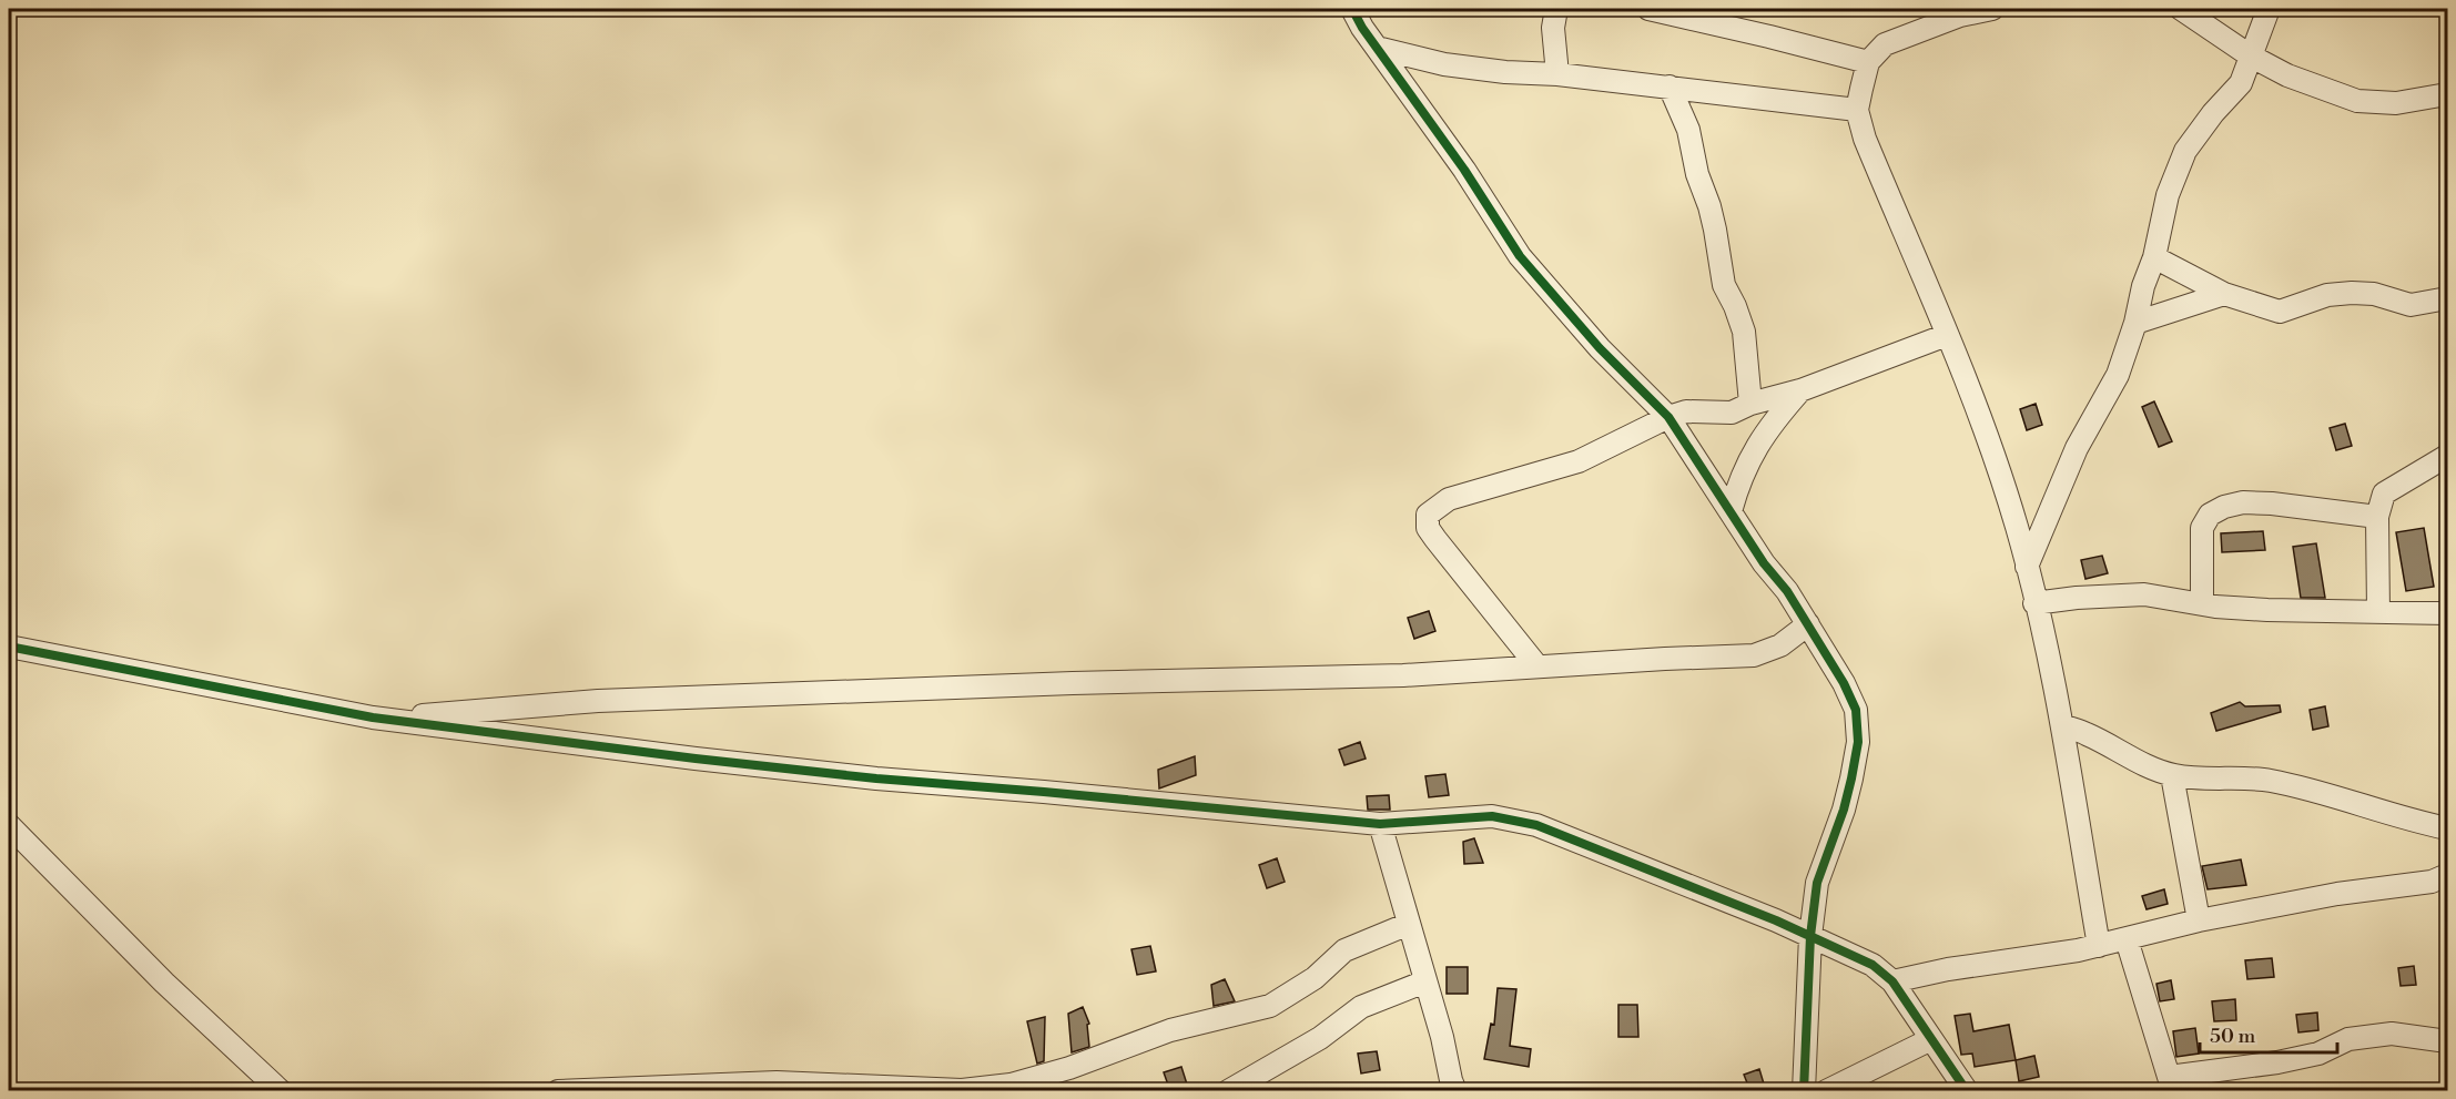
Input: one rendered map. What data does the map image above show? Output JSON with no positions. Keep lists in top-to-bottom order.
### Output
{
  "scale_bar": "50 m"
}
